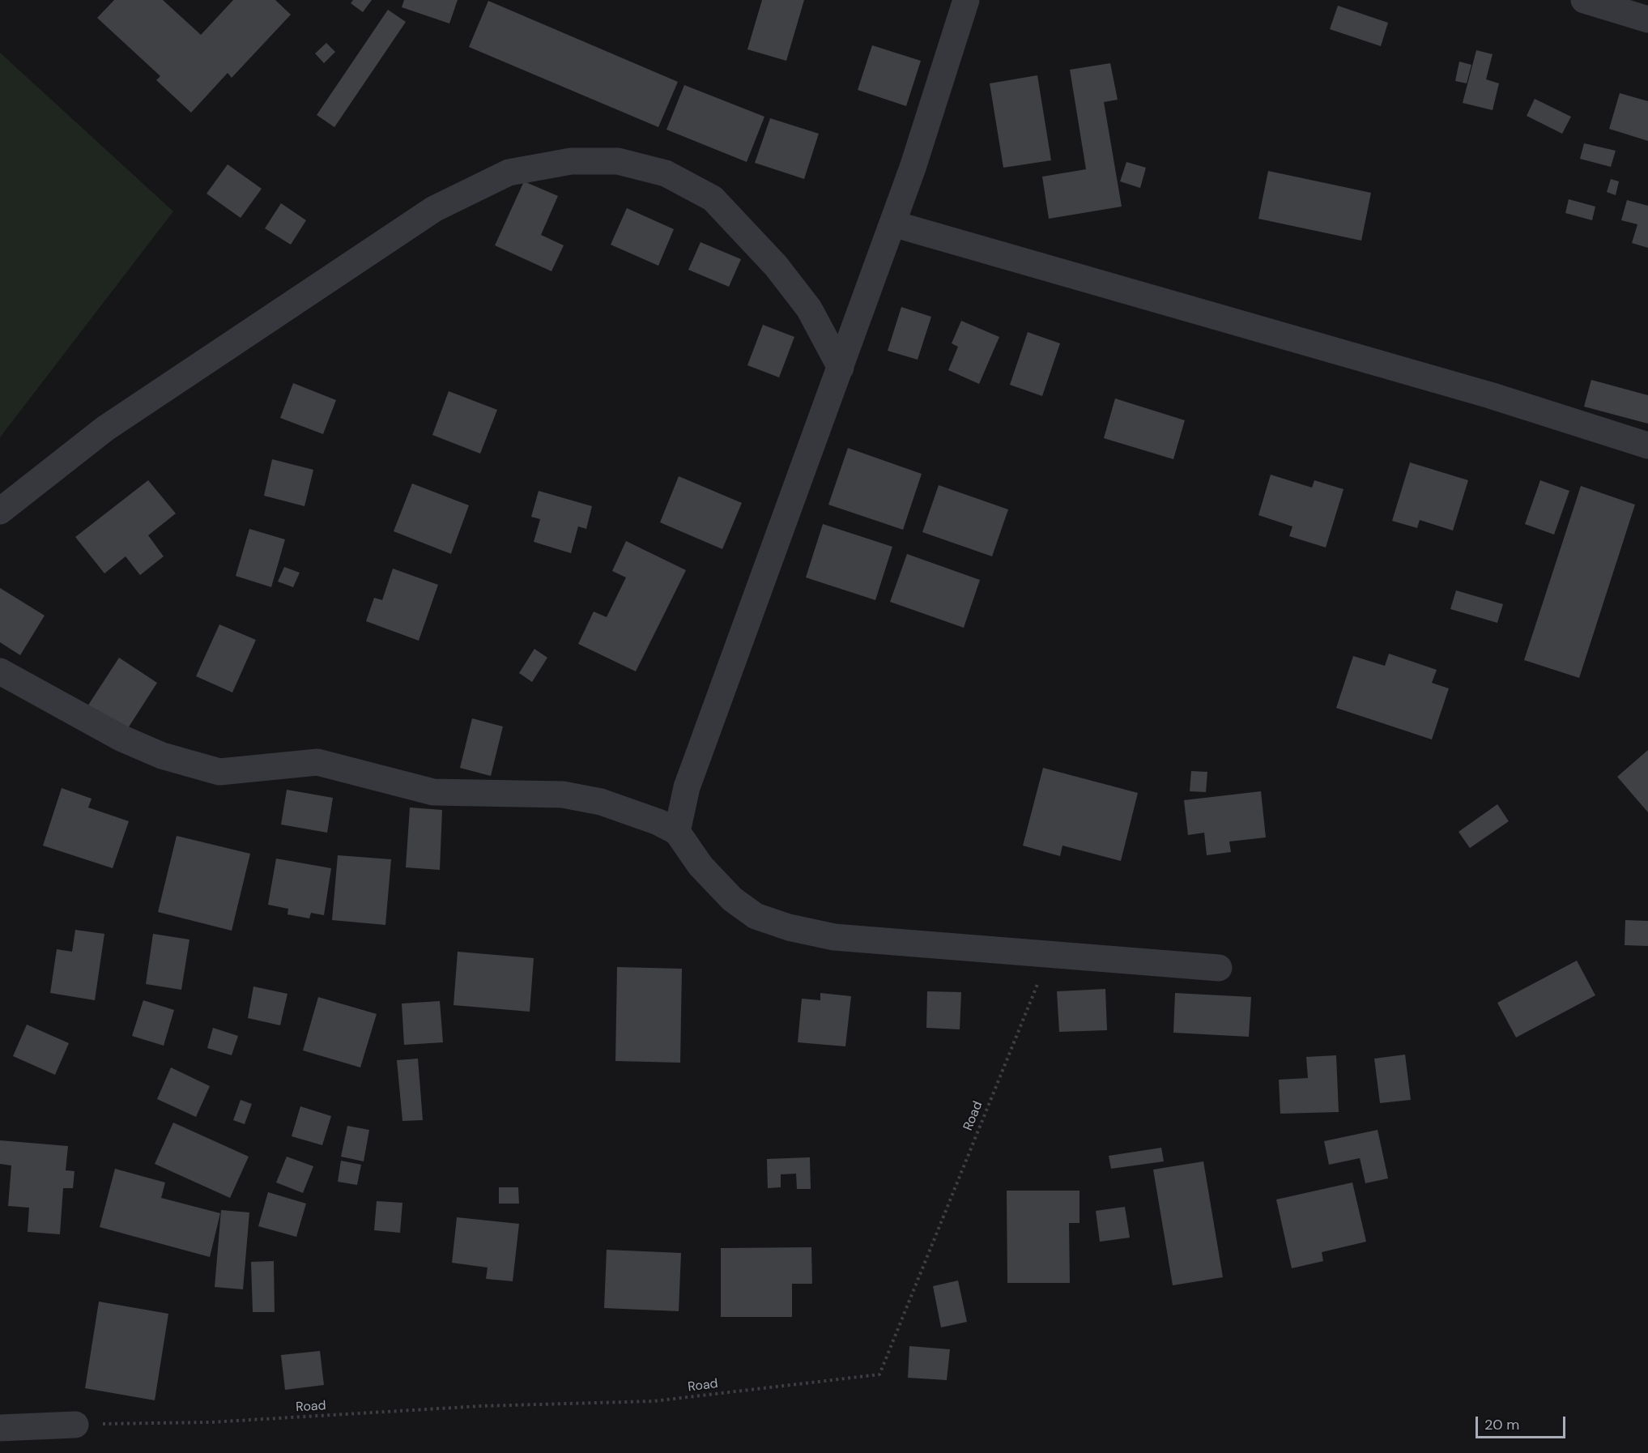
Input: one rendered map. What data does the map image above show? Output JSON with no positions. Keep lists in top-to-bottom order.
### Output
{
  "streets": {
    "path": ["Road"]
  },
  "scale_bar": "20 m"
}
